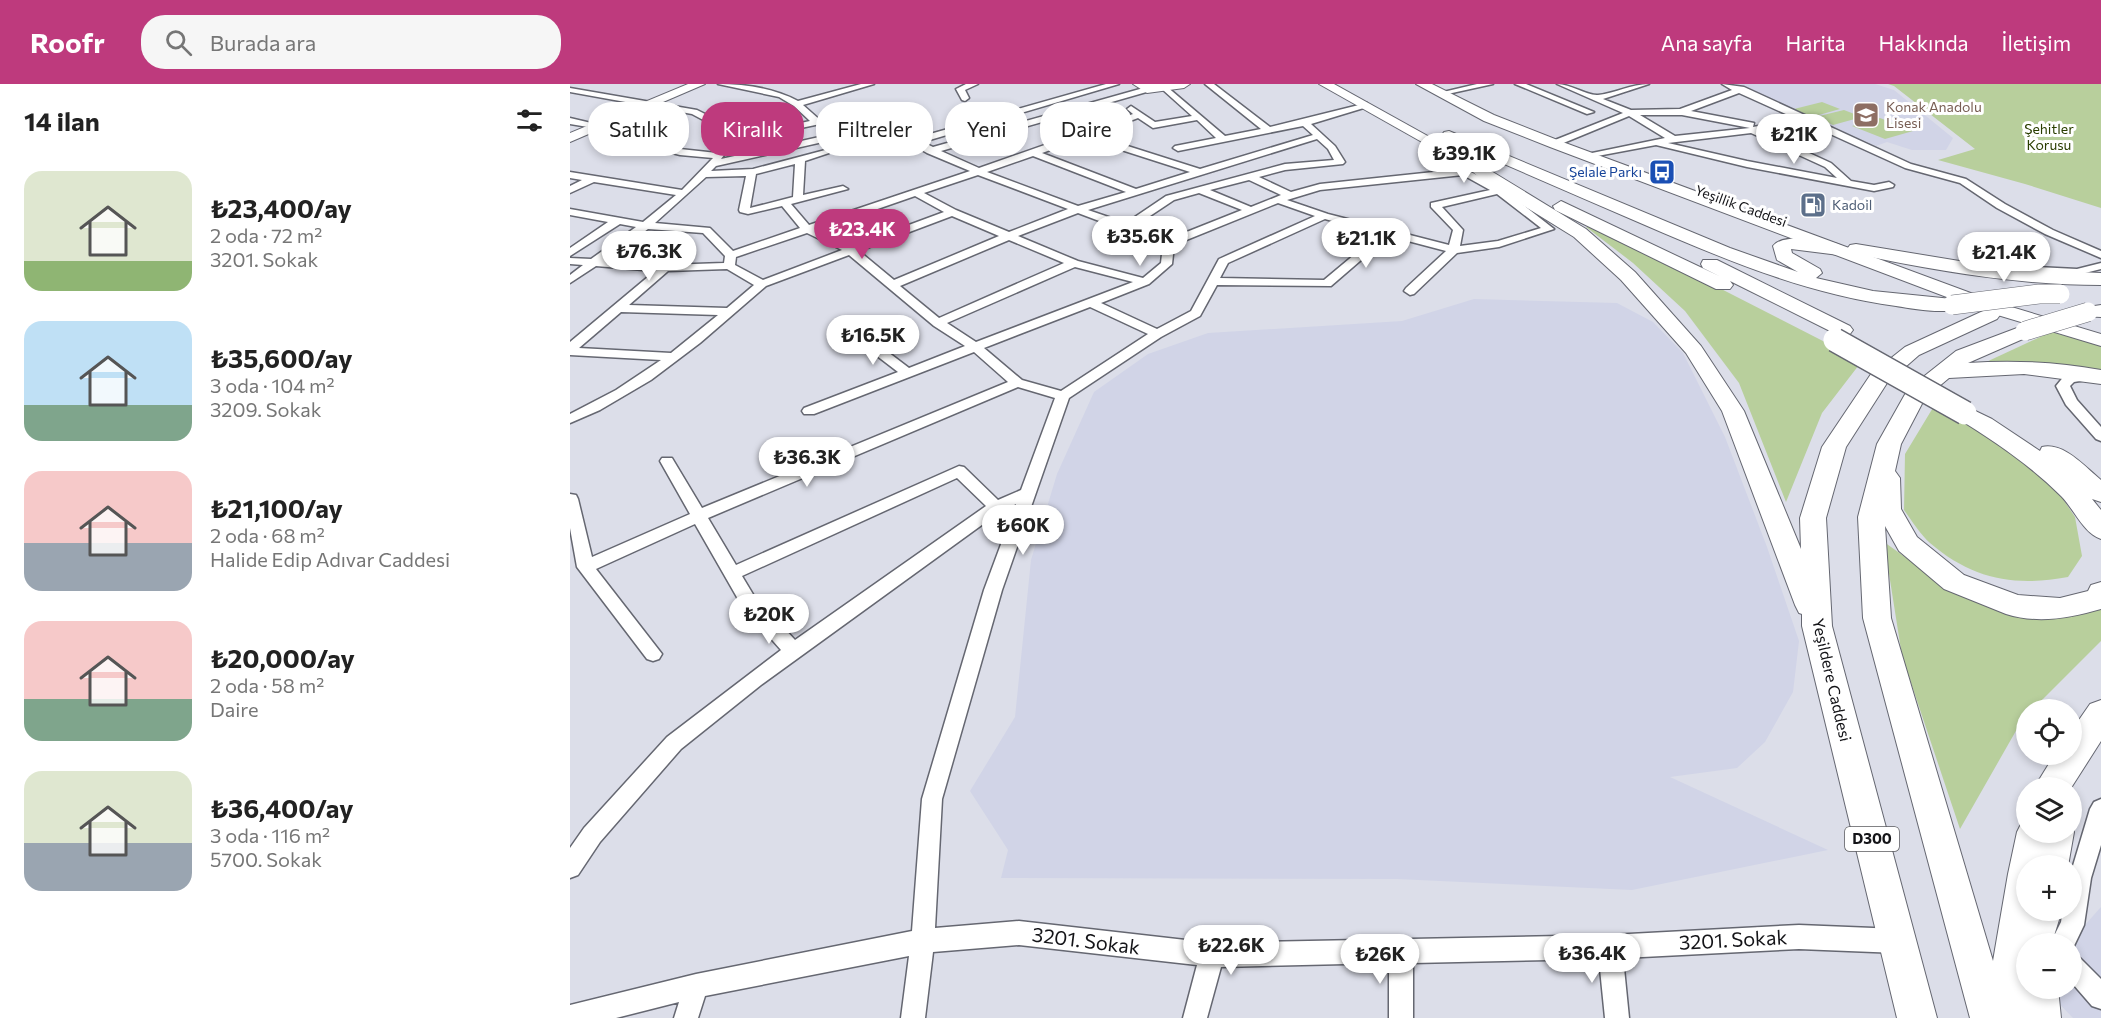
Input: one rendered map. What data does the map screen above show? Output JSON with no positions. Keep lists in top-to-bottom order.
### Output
{
  "streets": {
    "highway": ["Yeşildere Caddesi", "D300"],
    "main road": ["Yeşillik Caddesi"],
    "street": ["3201. Sokak"]
  },
  "crossings": [
    ["Yeşildere Caddesi", "3201. Sokak"]
  ],
  "parks": ["Şehitler Korusu"],
  "places": {
    "school or university": ["Konak Anadolu Lisesi"],
    "bus stop": ["Şelale Parkı"],
    "fuel station": ["Kadoil"]
  },
  "page": {
    "header": "Roofr",
    "search": "Burada ara",
    "nav": [
      "Ana sayfa",
      "Harita",
      "Hakkında",
      "İletişim"
    ],
    "heading": "14 ilan",
    "chip": [
      "Satılık",
      "Kiralık",
      "Filtreler",
      "Yeni",
      "Daire"
    ],
    "price": [
      "₺21K",
      "₺39.1K",
      "₺23.4K",
      "₺35.6K",
      "₺21.1K",
      "₺76.3K",
      "₺21.4K",
      "₺16.5K",
      "₺36.3K",
      "₺60K",
      "₺20K",
      "₺22.6K",
      "₺36.4K",
      "₺26K"
    ],
    "list": [
      {
        "name": "₺23,400/ay",
        "note": "2 oda · 72 m² · 3201. Sokak"
      },
      {
        "name": "₺35,600/ay",
        "note": "3 oda · 104 m² · 3209. Sokak"
      },
      {
        "name": "₺21,100/ay",
        "note": "2 oda · 68 m² · Halide Edip Adıvar Caddesi"
      },
      {
        "name": "₺20,000/ay",
        "note": "2 oda · 58 m² · Daire"
      },
      {
        "name": "₺36,400/ay",
        "note": "3 oda · 116 m² · 5700. Sokak"
      }
    ],
    "map_buttons": ["+", "−"]
  }
}
